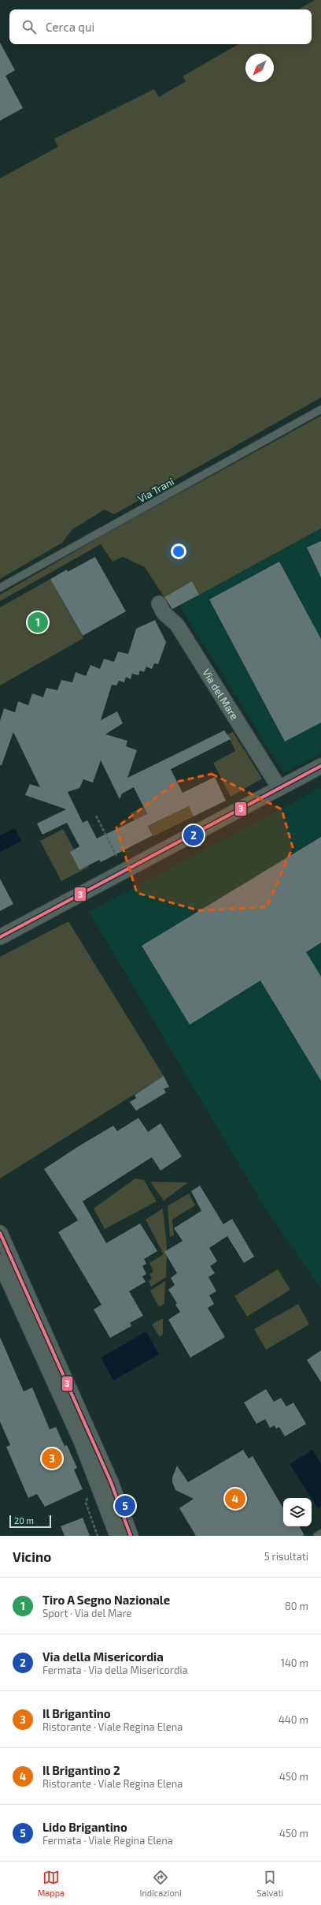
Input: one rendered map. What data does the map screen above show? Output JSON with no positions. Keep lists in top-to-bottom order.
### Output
{
  "streets": {
    "street": ["Via del Mare"],
    "lane": ["Via Trani"]
  },
  "lines": ["transit line 3"],
  "scale_bar": "20 m",
  "north": "bottom left",
  "page": {
    "search": "Cerca qui",
    "pins": [
      "1",
      "2",
      "3",
      "4",
      "5"
    ],
    "scale": "20 m",
    "heading": ["Vicino", "5 risultati"],
    "list": [
      {
        "mark": "1",
        "name": "Tiro A Segno Nazionale",
        "note": "Sport · Via del Mare",
        "value": "80 m"
      },
      {
        "mark": "2",
        "name": "Via della Misericordia",
        "note": "Fermata · Via della Misericordia",
        "value": "140 m"
      },
      {
        "mark": "3",
        "name": "Il Brigantino",
        "note": "Ristorante · Viale Regina Elena",
        "value": "440 m"
      },
      {
        "mark": "4",
        "name": "Il Brigantino 2",
        "note": "Ristorante · Viale Regina Elena",
        "value": "450 m"
      },
      {
        "mark": "5",
        "name": "Lido Brigantino",
        "note": "Fermata · Viale Regina Elena",
        "value": "450 m"
      }
    ],
    "nav": ["Mappa", "Indicazioni", "Salvati"]
  }
}
